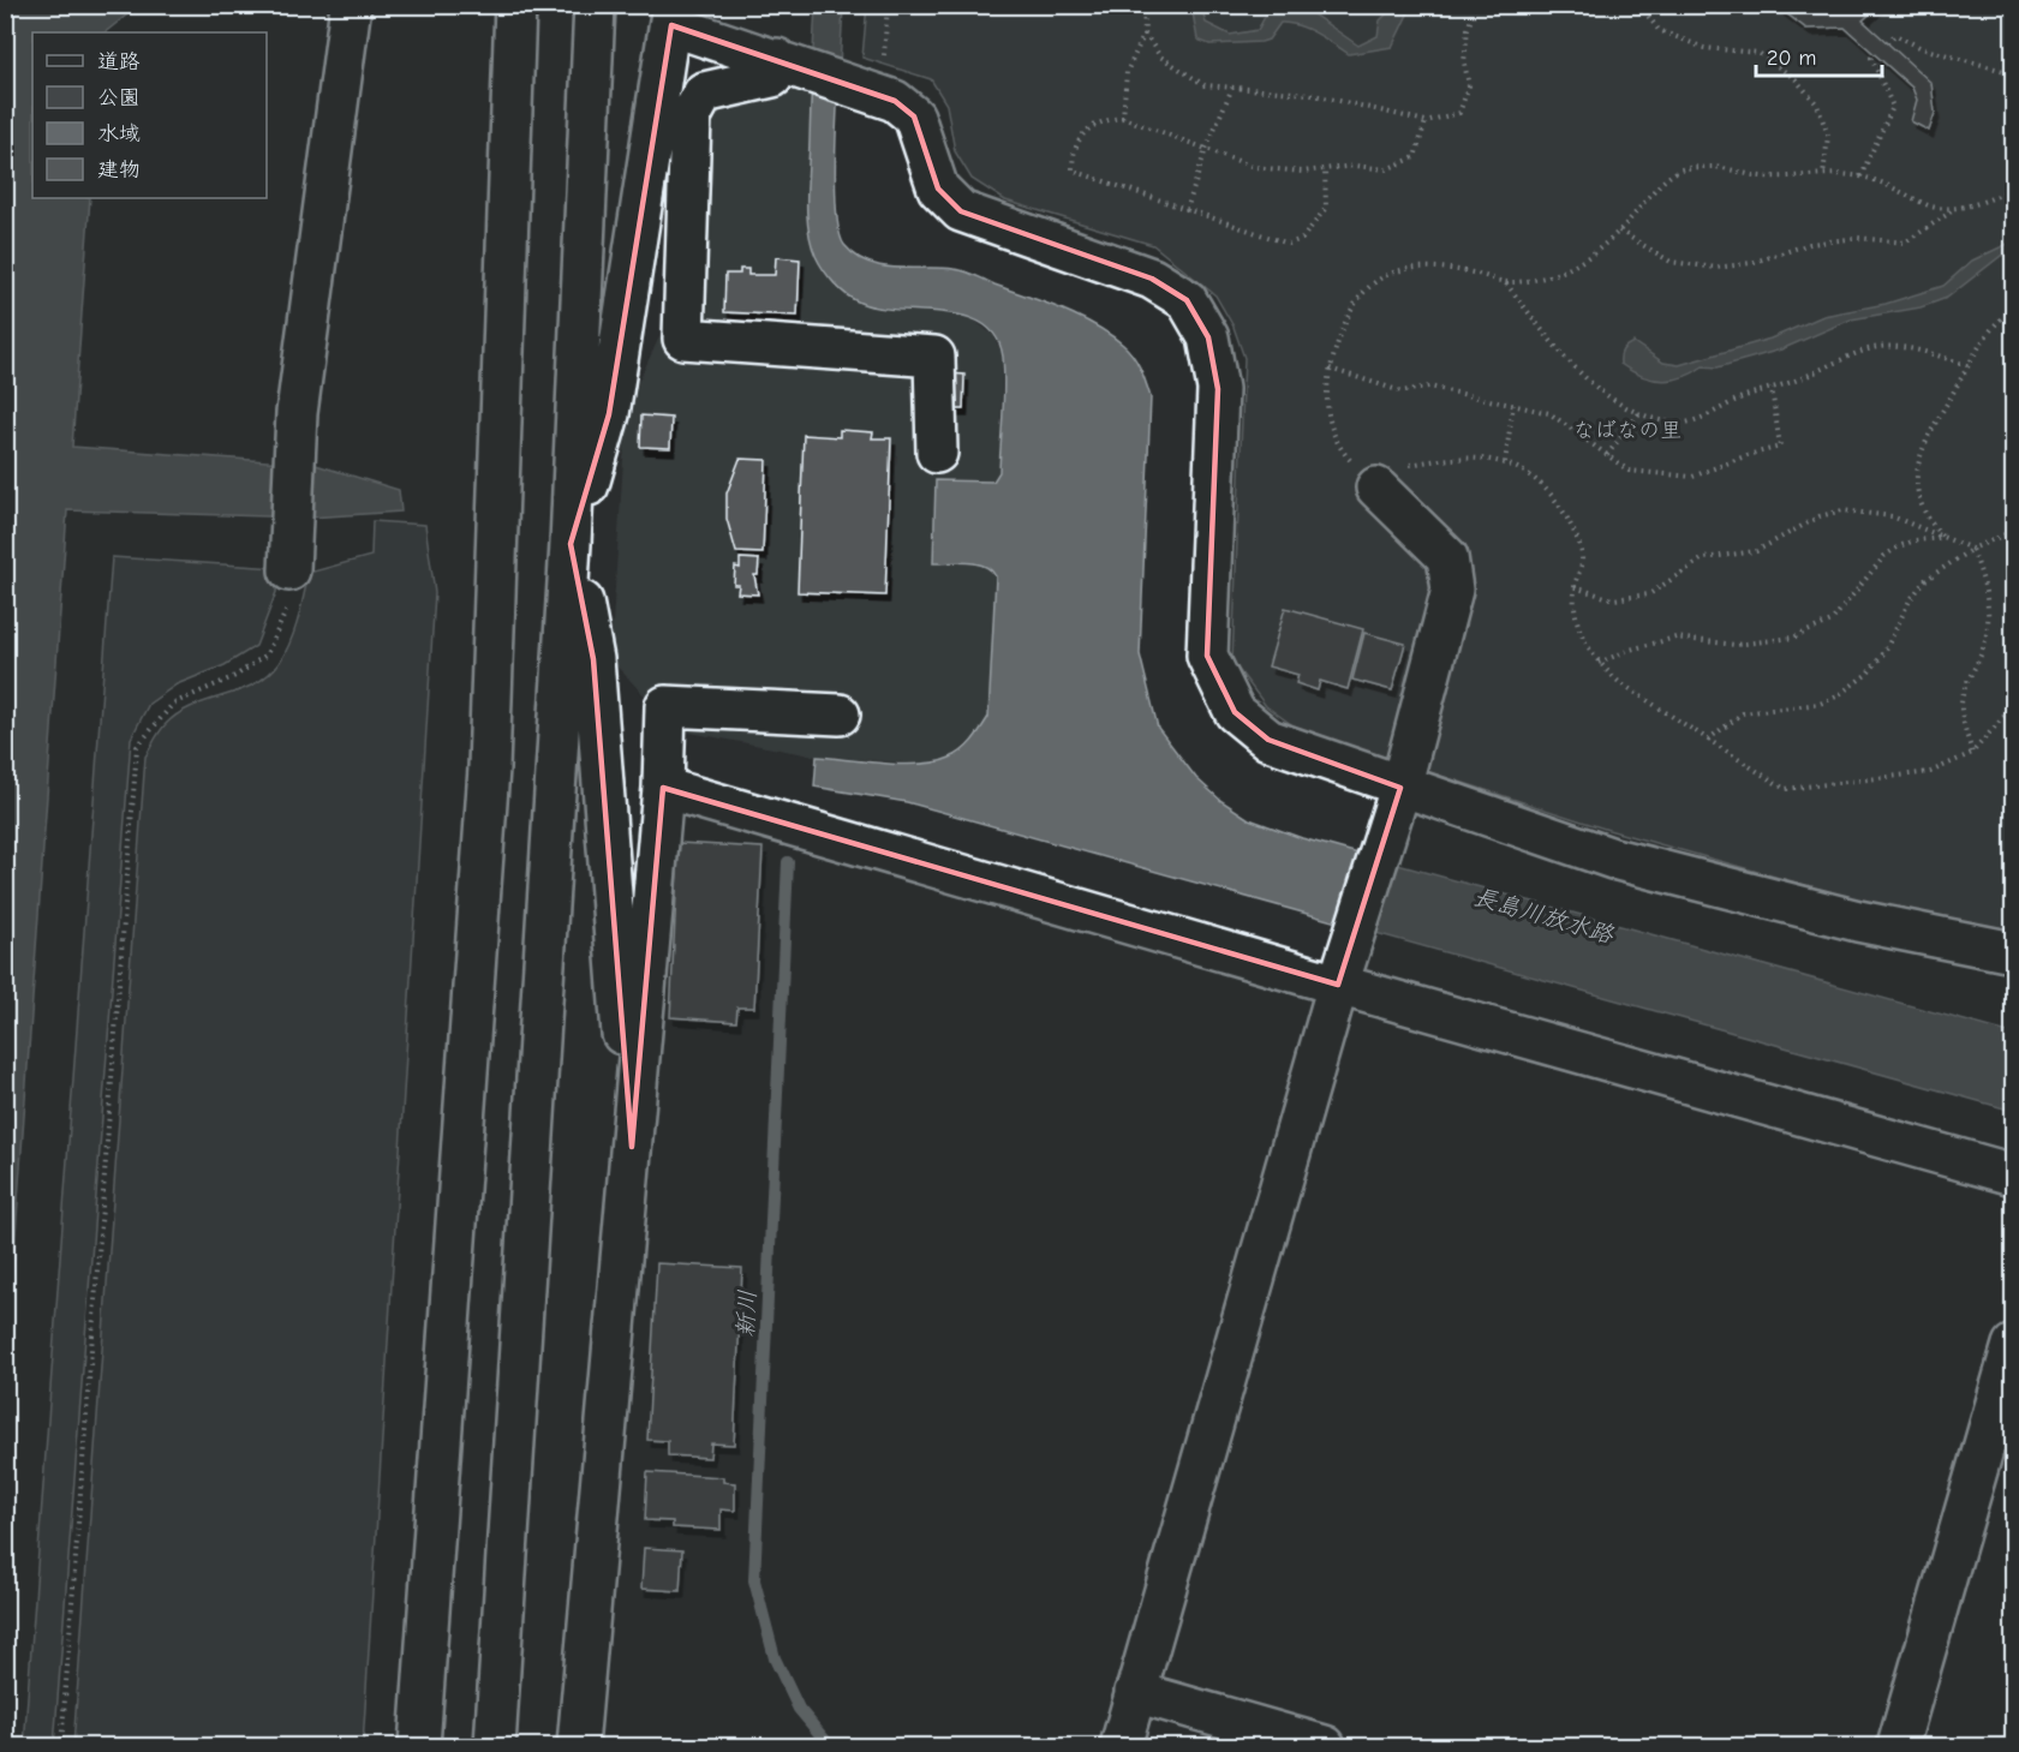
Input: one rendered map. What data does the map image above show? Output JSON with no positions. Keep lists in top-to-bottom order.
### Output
{
  "water": ["長島川放水路", "新川"],
  "parks": ["なばなの里"],
  "legend": [
    "道路",
    "公園",
    "水域",
    "建物"
  ],
  "scale_bar": "20 m"
}
